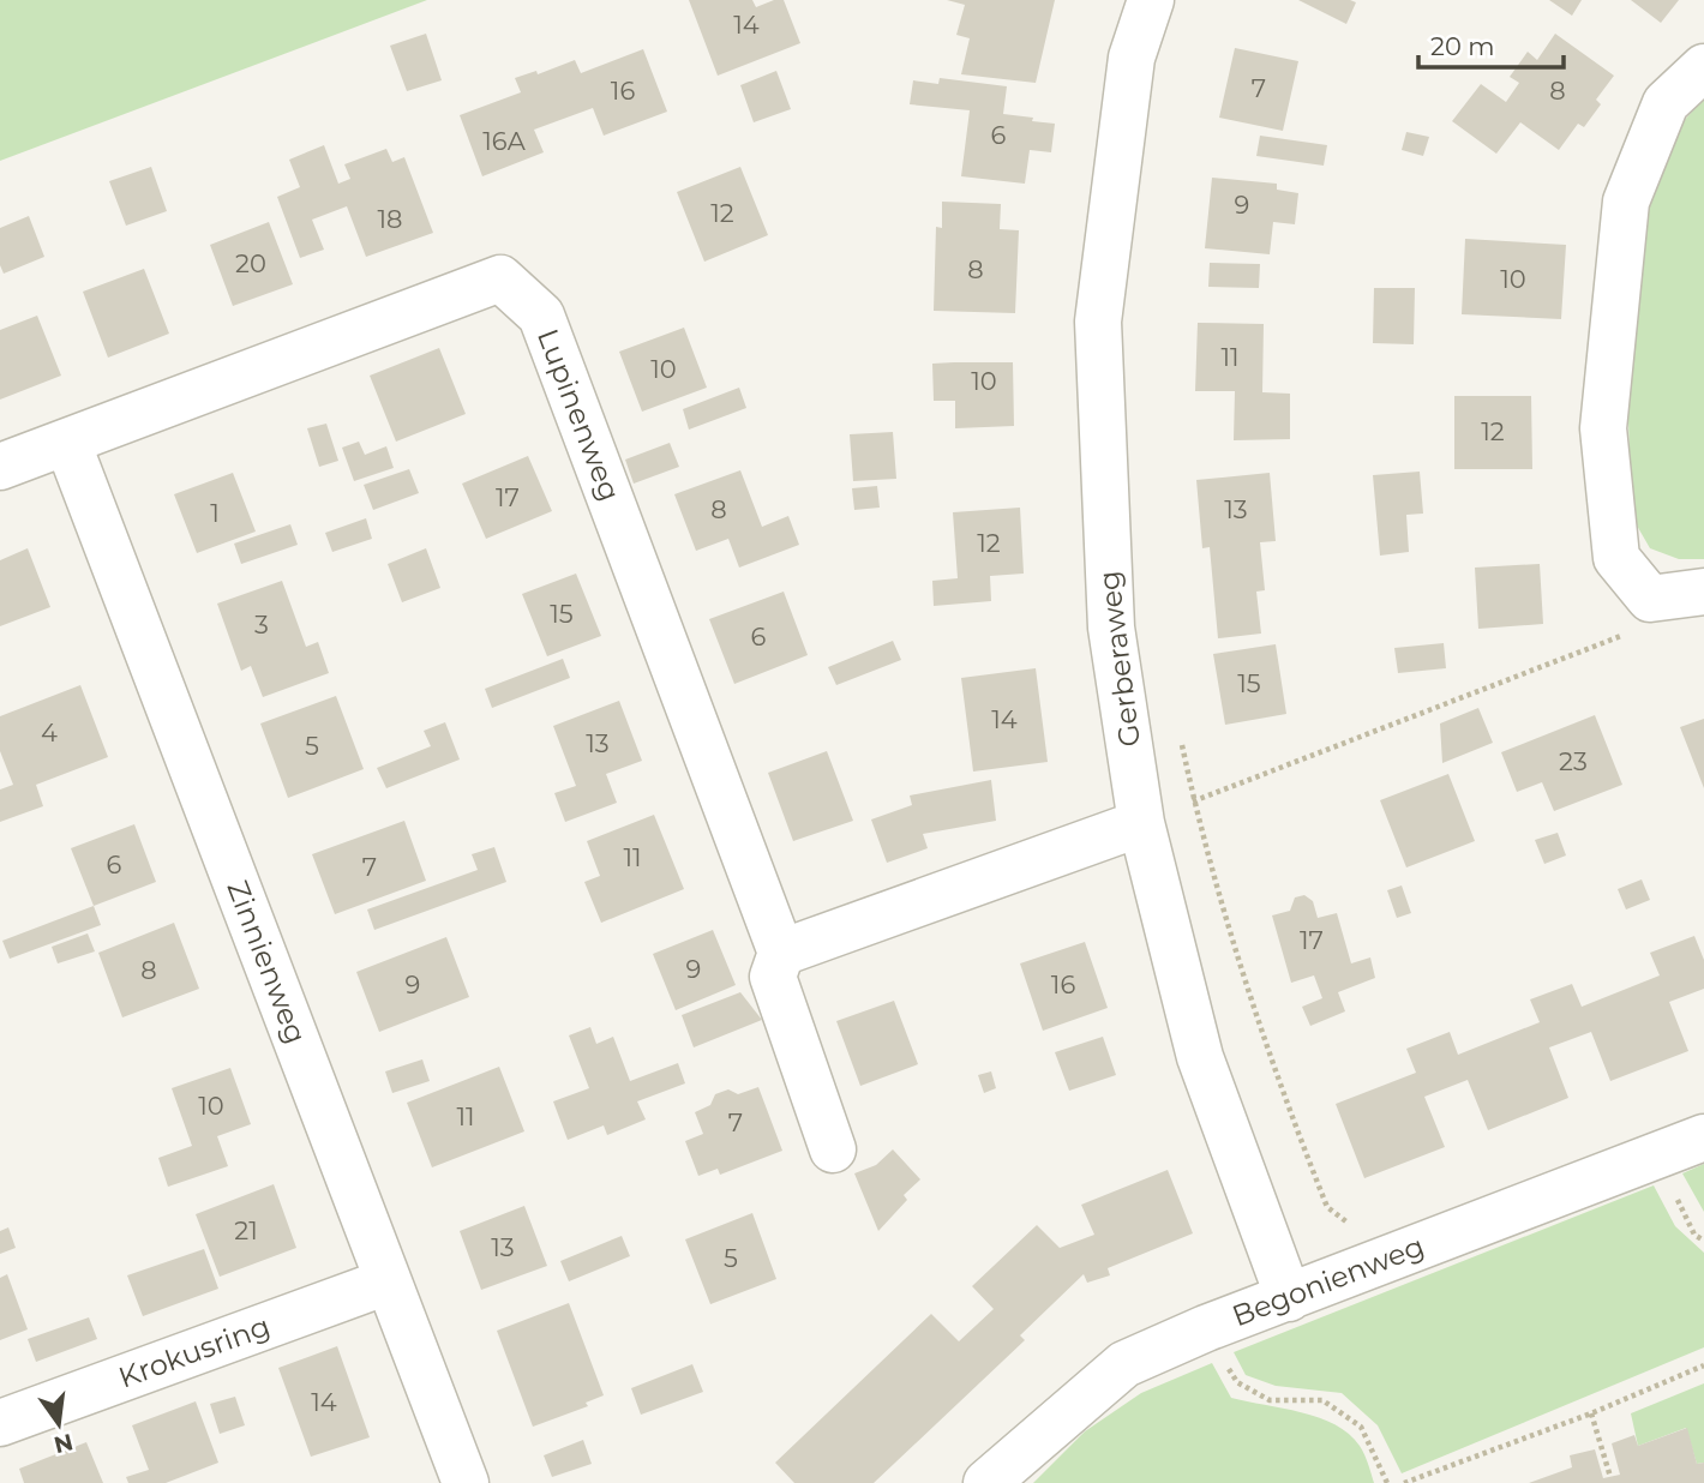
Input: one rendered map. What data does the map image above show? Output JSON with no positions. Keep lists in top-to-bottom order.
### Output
{
  "streets": {
    "street": [
      "Lupinenweg",
      "Gerberaweg",
      "Zinnienweg",
      "Begonienweg",
      "Krokusring"
    ]
  },
  "crossings": [
    ["Lupinenweg", "Zinnienweg"],
    ["Gerberaweg", "Begonienweg"],
    ["Zinnienweg", "Krokusring"]
  ],
  "house_numbers": [
    "14",
    "7",
    "16",
    "8",
    "6",
    "16A",
    "9",
    "12",
    "18",
    "20",
    "8",
    "10",
    "11",
    "10",
    "10",
    "12",
    "17",
    "8",
    "13",
    "1",
    "12",
    "15",
    "3",
    "6",
    "15",
    "14",
    "4",
    "13",
    "5",
    "23",
    "11",
    "6",
    "7",
    "17",
    "9",
    "8",
    "9",
    "16",
    "10",
    "11",
    "7",
    "21",
    "13",
    "5",
    "14"
  ],
  "scale_bar": "20 m",
  "north": "bottom"
}
